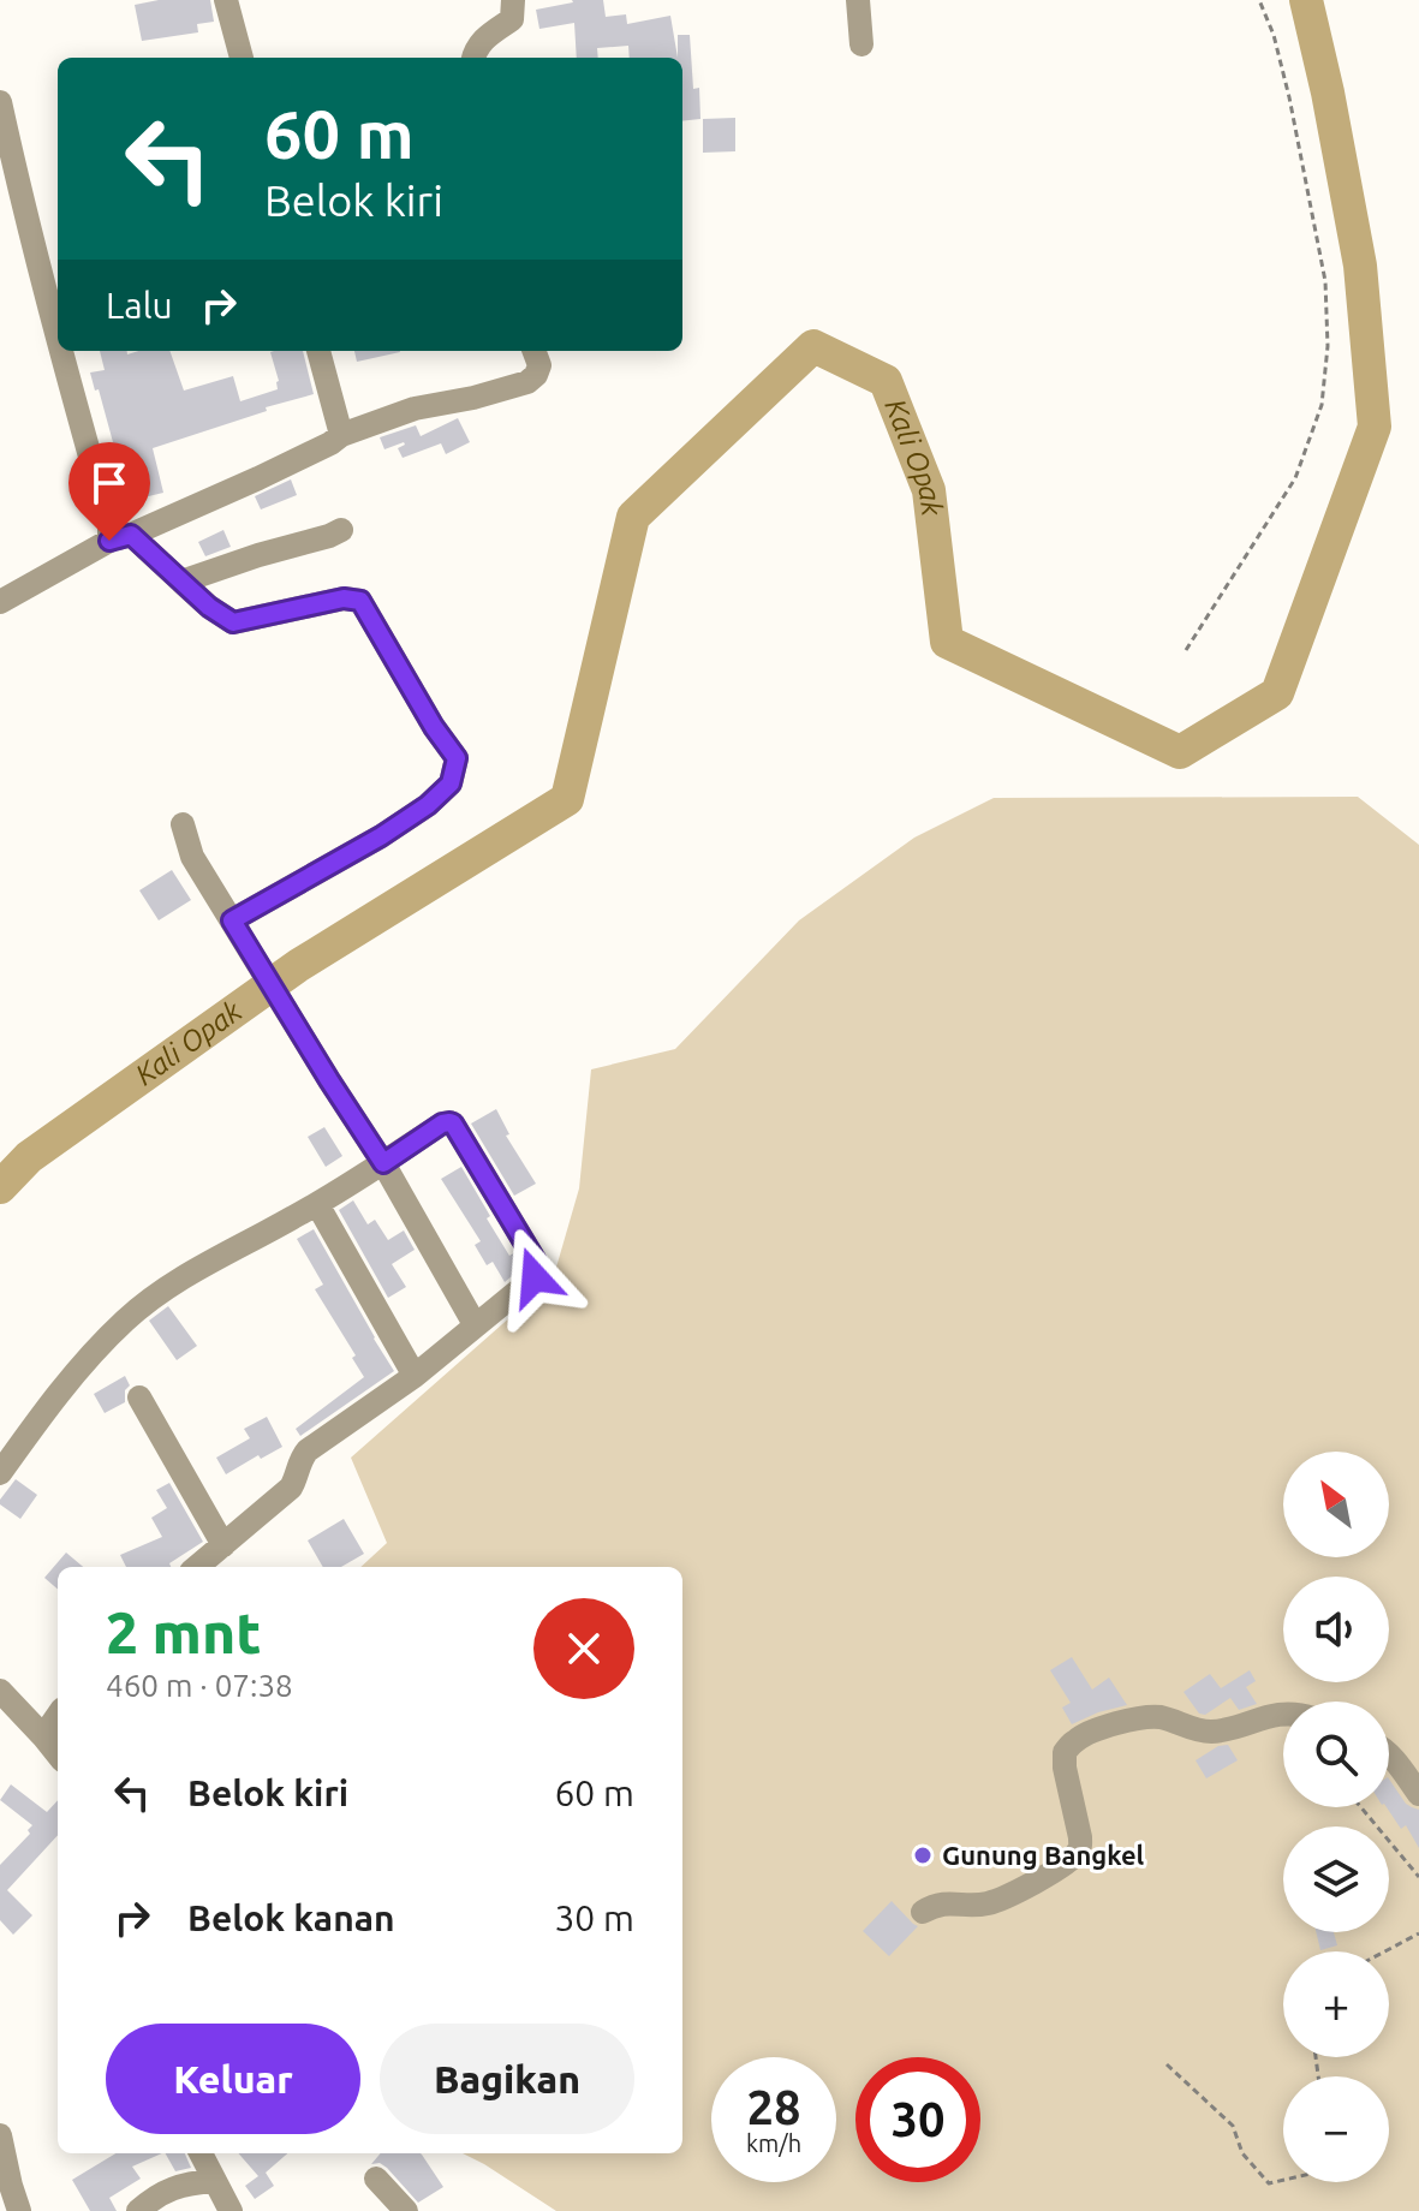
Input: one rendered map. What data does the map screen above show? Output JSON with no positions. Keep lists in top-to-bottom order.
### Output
{
  "water": ["Kali Opak"],
  "places": ["Gunung Bangkel"],
  "north": "top left",
  "page": {
    "turn": ["60 m", "Belok kiri"],
    "then": "Lalu",
    "map_buttons": ["+", "−"],
    "heading": ["2 mnt", "460 m · 07:38"],
    "list": [
      {
        "name": "Belok kiri",
        "value": "60 m"
      },
      {
        "name": "Belok kanan",
        "value": "30 m"
      }
    ],
    "buttons": ["Keluar", "Bagikan"],
    "speed": "28 km/h",
    "limit": "30"
  }
}
